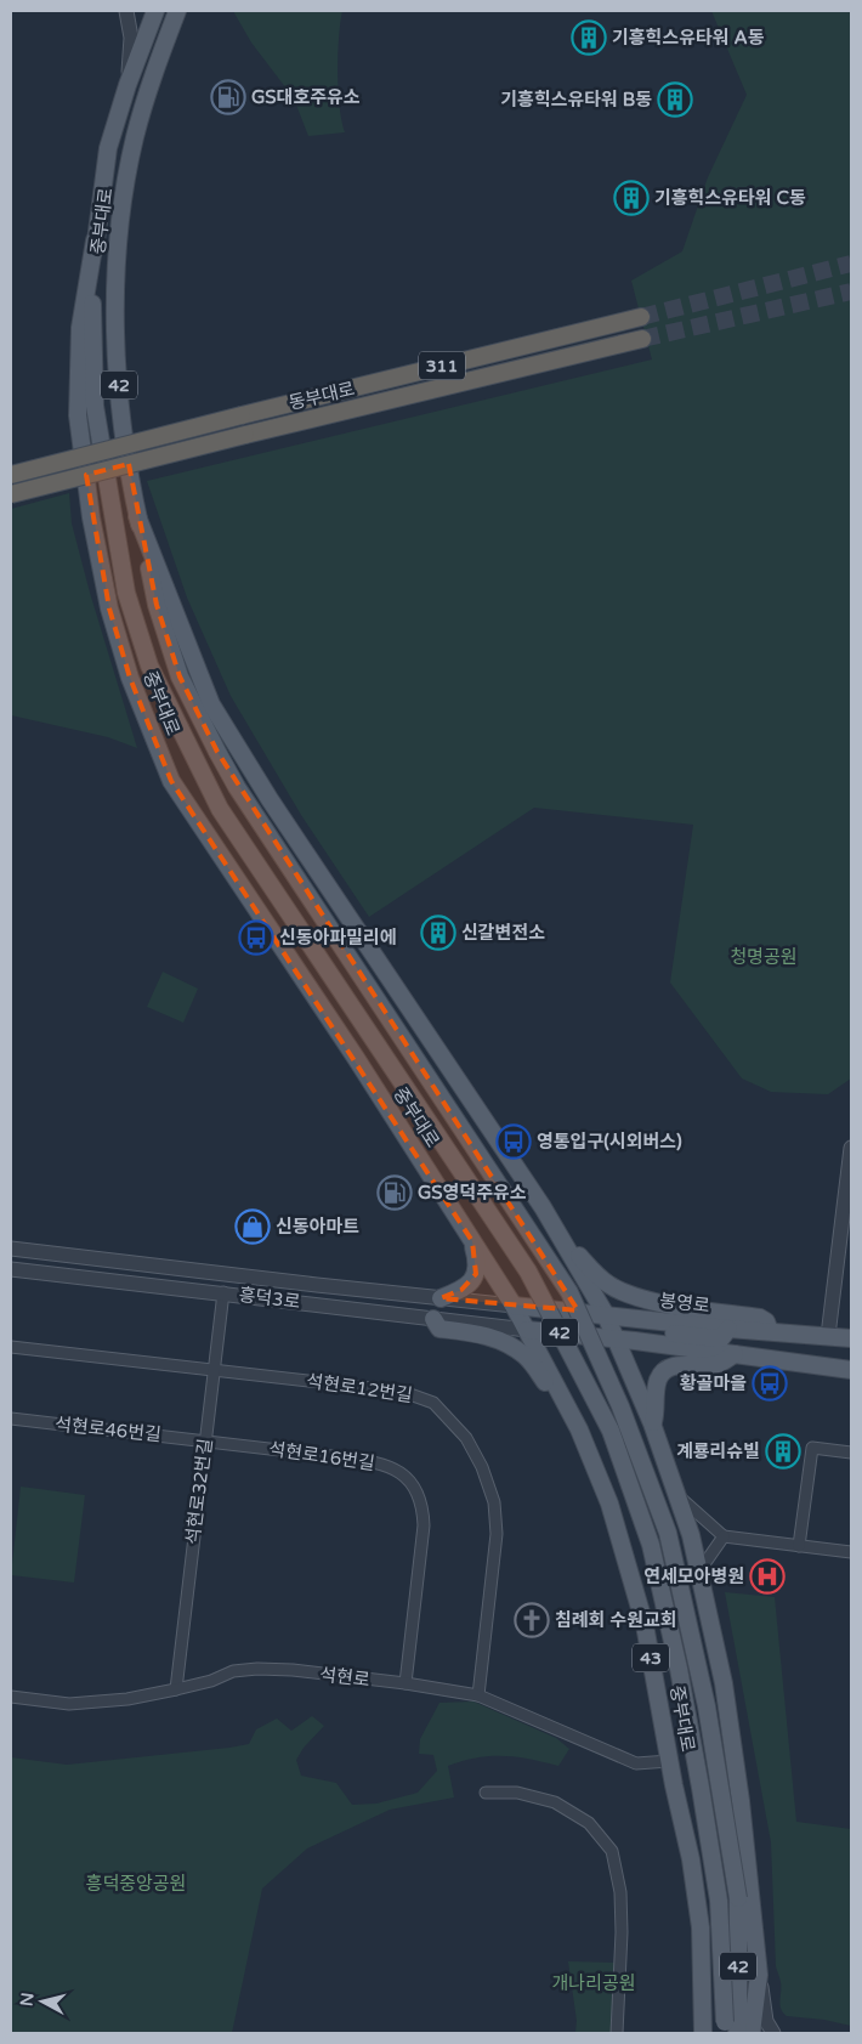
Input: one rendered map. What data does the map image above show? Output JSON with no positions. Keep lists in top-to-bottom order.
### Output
{
  "streets": {
    "highway": ["311", "동부대로"],
    "main road": [
      "중부대로",
      "42",
      "봉영로",
      "43"
    ],
    "street": [
      "흥덕3로",
      "석현로12번길",
      "석현로46번길",
      "석현로16번길",
      "석현로32번길",
      "석현로"
    ]
  },
  "crossings": [
    ["중부대로", "흥덕3로"],
    ["중부대로", "봉영로"],
    ["중부대로", "석현로"],
    ["흥덕3로", "봉영로"],
    ["흥덕3로", "석현로32번길"],
    ["석현로12번길", "석현로32번길"],
    ["석현로12번길", "석현로"],
    ["석현로46번길", "석현로16번길"],
    ["석현로46번길", "석현로32번길"],
    ["석현로16번길", "석현로32번길"],
    ["석현로16번길", "석현로"],
    ["석현로32번길", "석현로"]
  ],
  "parks": ["청명공원", "흥덕중앙공원", "개나리공원"],
  "places": {
    "building": [
      "기흥힉스유타워 A동",
      "기흥힉스유타워 B동",
      "기흥힉스유타워 C동",
      "신갈변전소",
      "계룡리슈빌"
    ],
    "fuel station": ["GS대호주유소", "GS영덕주유소"],
    "bus stop": ["신동아파밀리에", "영통입구(시외버스)", "황골마을"],
    "shop": ["신동아마트"],
    "hospital": ["연세모아병원"],
    "church": ["침례회 수원교회"]
  },
  "north": "left"
}
